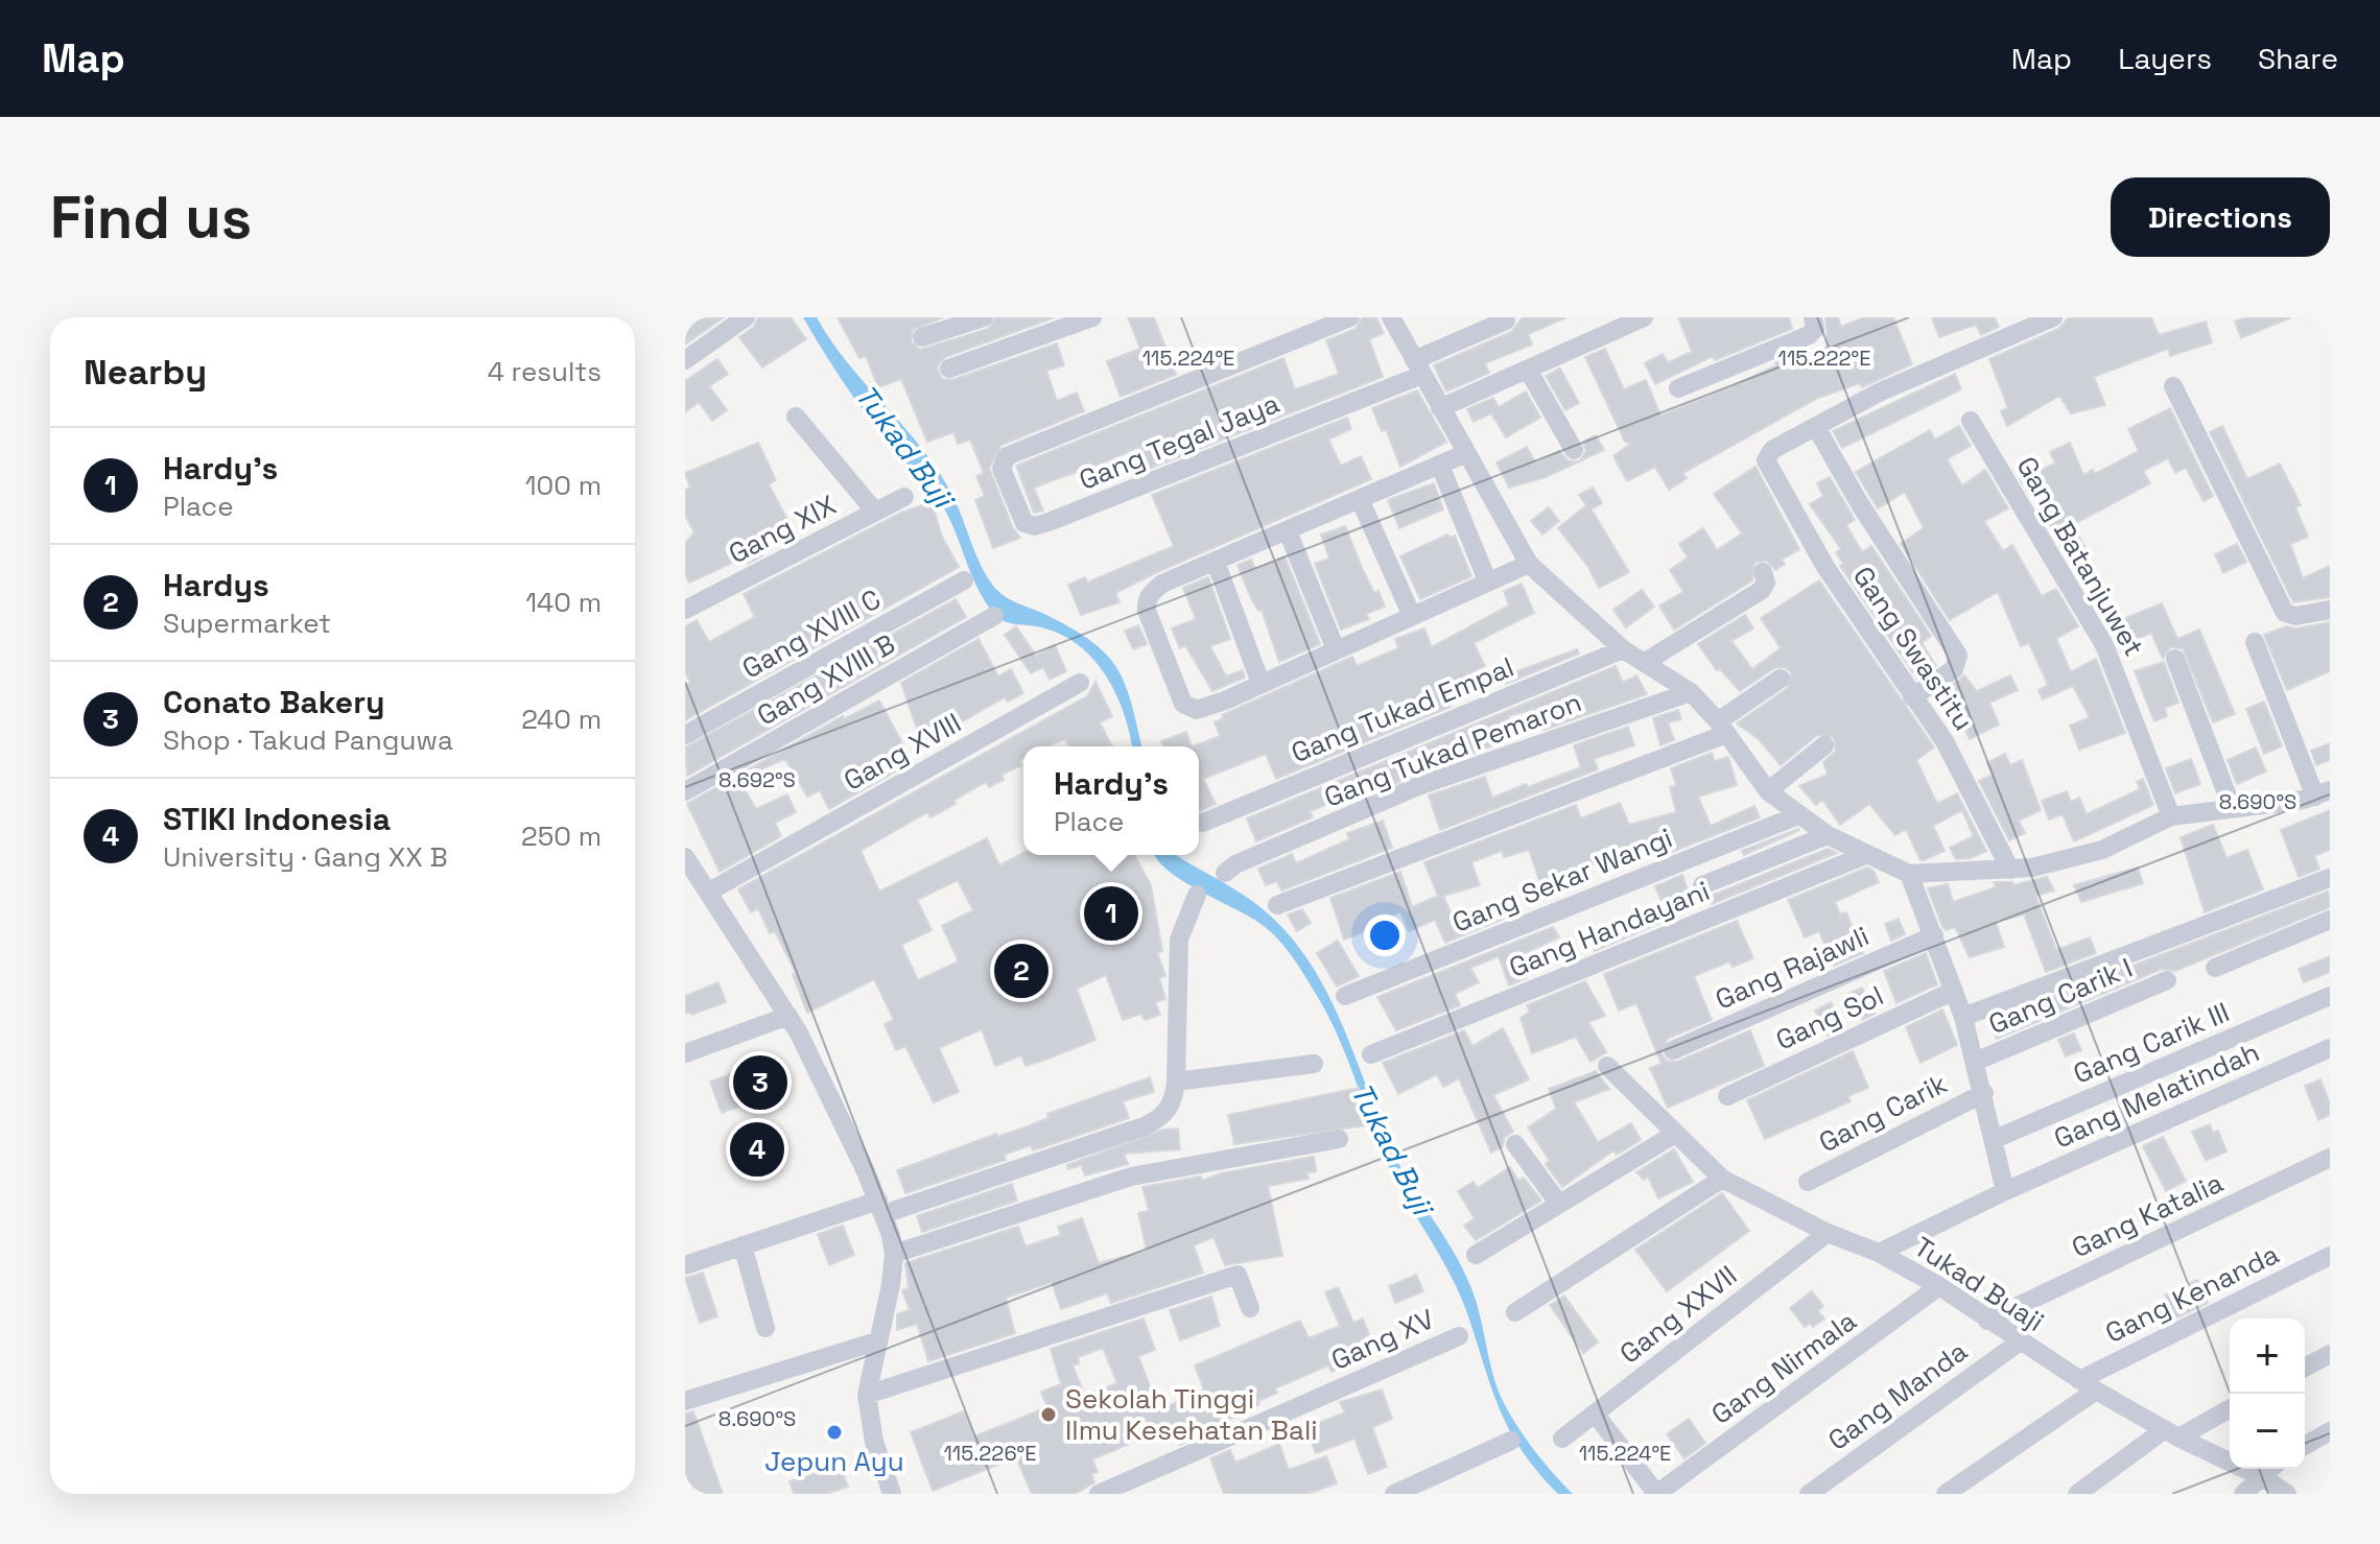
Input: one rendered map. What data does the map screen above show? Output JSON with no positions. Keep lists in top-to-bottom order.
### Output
{
  "streets": {
    "street": [
      "Gang Tegal Jaya",
      "Gang XIX",
      "Gang Batanjuwet",
      "Gang XVIII C",
      "Gang Swastitu",
      "Gang XVIII B",
      "Gang Tukad Empal",
      "Gang Tukad Pemaron",
      "Gang XVIII",
      "Gang Sekar Wangi",
      "Gang Handayani",
      "Gang Rajawli",
      "Gang Carik I",
      "Gang Sol",
      "Gang Carik III",
      "Gang Melatindah",
      "Gang Carik",
      "Gang Katalia",
      "Tukad Buaji",
      "Gang Kenanda",
      "Gang XXVII",
      "Gang XV",
      "Gang Nirmala",
      "Gang Manda"
    ]
  },
  "crossings": [
    ["Gang Melatindah", "Tukad Buaji"],
    ["Gang Katalia", "Tukad Buaji"],
    ["Tukad Buaji", "Gang Kenanda"],
    ["Tukad Buaji", "Gang Nirmala"],
    ["Tukad Buaji", "Gang Manda"]
  ],
  "water": ["Tukad Buji"],
  "places": ["Sekolah Tinggi Ilmu Kesehatan Bali", "Jepun Ayu"],
  "page": {
    "header": "Map",
    "nav": ["Map", "Layers", "Share"],
    "buttons": "Directions",
    "title": "Find us",
    "heading": ["Nearby", "4 results"],
    "list": [
      {
        "mark": "1",
        "name": "Hardy's",
        "note": "Place",
        "value": "100 m"
      },
      {
        "mark": "2",
        "name": "Hardys",
        "note": "Supermarket",
        "value": "140 m"
      },
      {
        "mark": "3",
        "name": "Conato Bakery",
        "note": "Shop · Takud Panguwa",
        "value": "240 m"
      },
      {
        "mark": "4",
        "name": "STIKI Indonesia",
        "note": "University · Gang XX B",
        "value": "250 m"
      }
    ],
    "popup": ["Hardy's", "Place"],
    "pins": [
      "1",
      "2",
      "3",
      "4"
    ],
    "map_buttons": ["+", "−"]
  },
  "coordinates": [
    "115.224°E",
    "115.222°E",
    "8.692°S",
    "8.690°S",
    "115.226°E"
  ]
}
